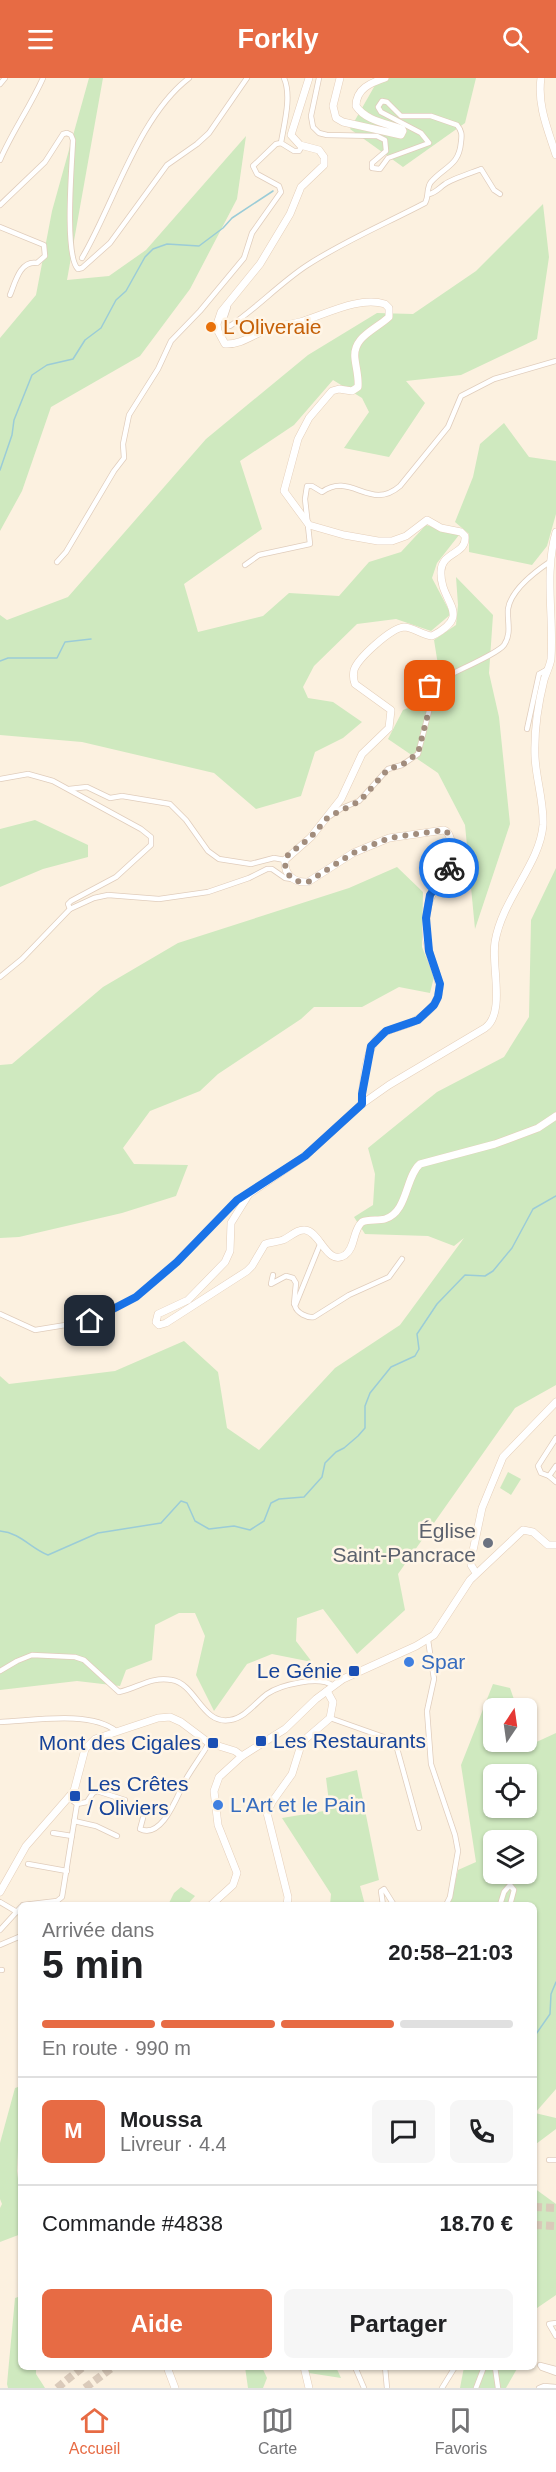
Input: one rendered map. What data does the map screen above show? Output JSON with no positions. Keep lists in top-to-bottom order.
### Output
{
  "places": {
    "other": [
      "L'Oliveraie",
      "Église Saint-Pancrace",
      "Spar",
      "L'Art et le Pain"
    ],
    "transit": [
      "Le Génie",
      "Les Restaurants",
      "Mont des Cigales",
      "Les Crêtes / Oliviers"
    ]
  },
  "north": "top",
  "page": {
    "header": "Forkly",
    "heading": ["5 min", "Arrivée dans", "20:58–21:03"],
    "panel": [
      "Moussa",
      "Livreur · 4.4",
      "Commande #4838",
      "18.70 €"
    ],
    "bar": "En route · 990 m",
    "round": "M",
    "buttons": ["Aide", "Partager"],
    "tabs": ["Accueil", "Carte", "Favoris"]
  }
}
